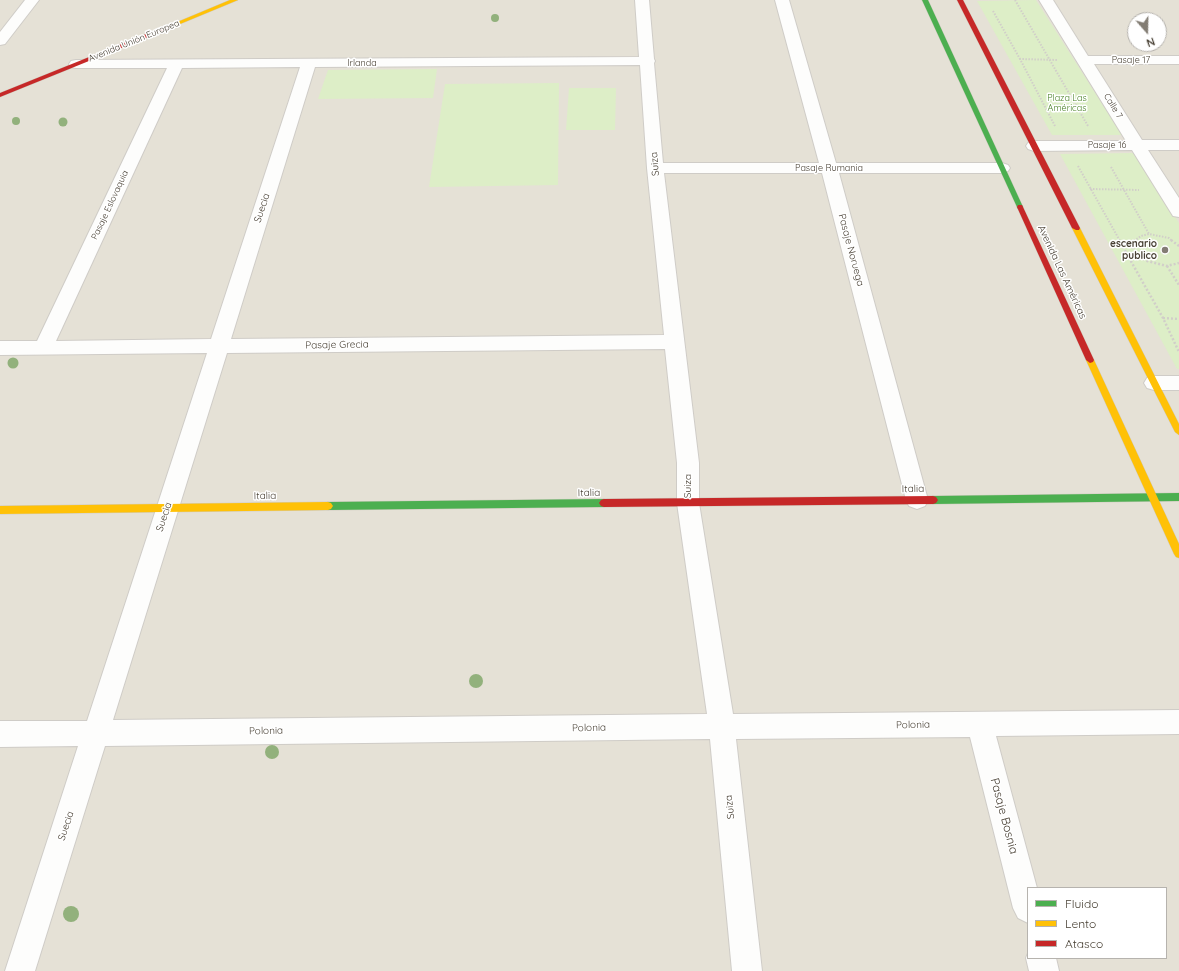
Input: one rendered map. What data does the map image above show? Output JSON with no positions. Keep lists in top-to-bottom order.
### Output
{
  "streets": {
    "main road": ["Avenida Unión Europea", "Avenida Las Américas", "Italia"],
    "street": [
      "Pasaje 17",
      "Irlanda",
      "Calle 7",
      "Pasaje 16",
      "Suiza",
      "Pasaje Rumania",
      "Pasaje Eslovaquia",
      "Suecia",
      "Pasaje Noruega",
      "Pasaje Grecia",
      "Polonia",
      "Pasaje Bosnia"
    ]
  },
  "crossings": [
    ["Avenida Unión Europea", "Irlanda"],
    ["Pasaje 17", "Calle 7"],
    ["Irlanda", "Suiza"],
    ["Irlanda", "Pasaje Eslovaquia"],
    ["Irlanda", "Suecia"],
    ["Calle 7", "Pasaje 16"],
    ["Suiza", "Pasaje Rumania"],
    ["Suiza", "Pasaje Grecia"],
    ["Suiza", "Italia"],
    ["Suiza", "Polonia"],
    ["Pasaje Rumania", "Pasaje Noruega"],
    ["Pasaje Rumania", "Avenida Las Américas"],
    ["Pasaje Eslovaquia", "Pasaje Grecia"],
    ["Suecia", "Pasaje Grecia"],
    ["Suecia", "Italia"],
    ["Suecia", "Polonia"],
    ["Pasaje Noruega", "Italia"],
    ["Avenida Las Américas", "Italia"],
    ["Polonia", "Pasaje Bosnia"]
  ],
  "parks": ["Plaza Las Américas"],
  "places": ["escenario publico"],
  "legend": ["Fluido", "Lento", "Atasco"],
  "north": "bottom"
}
